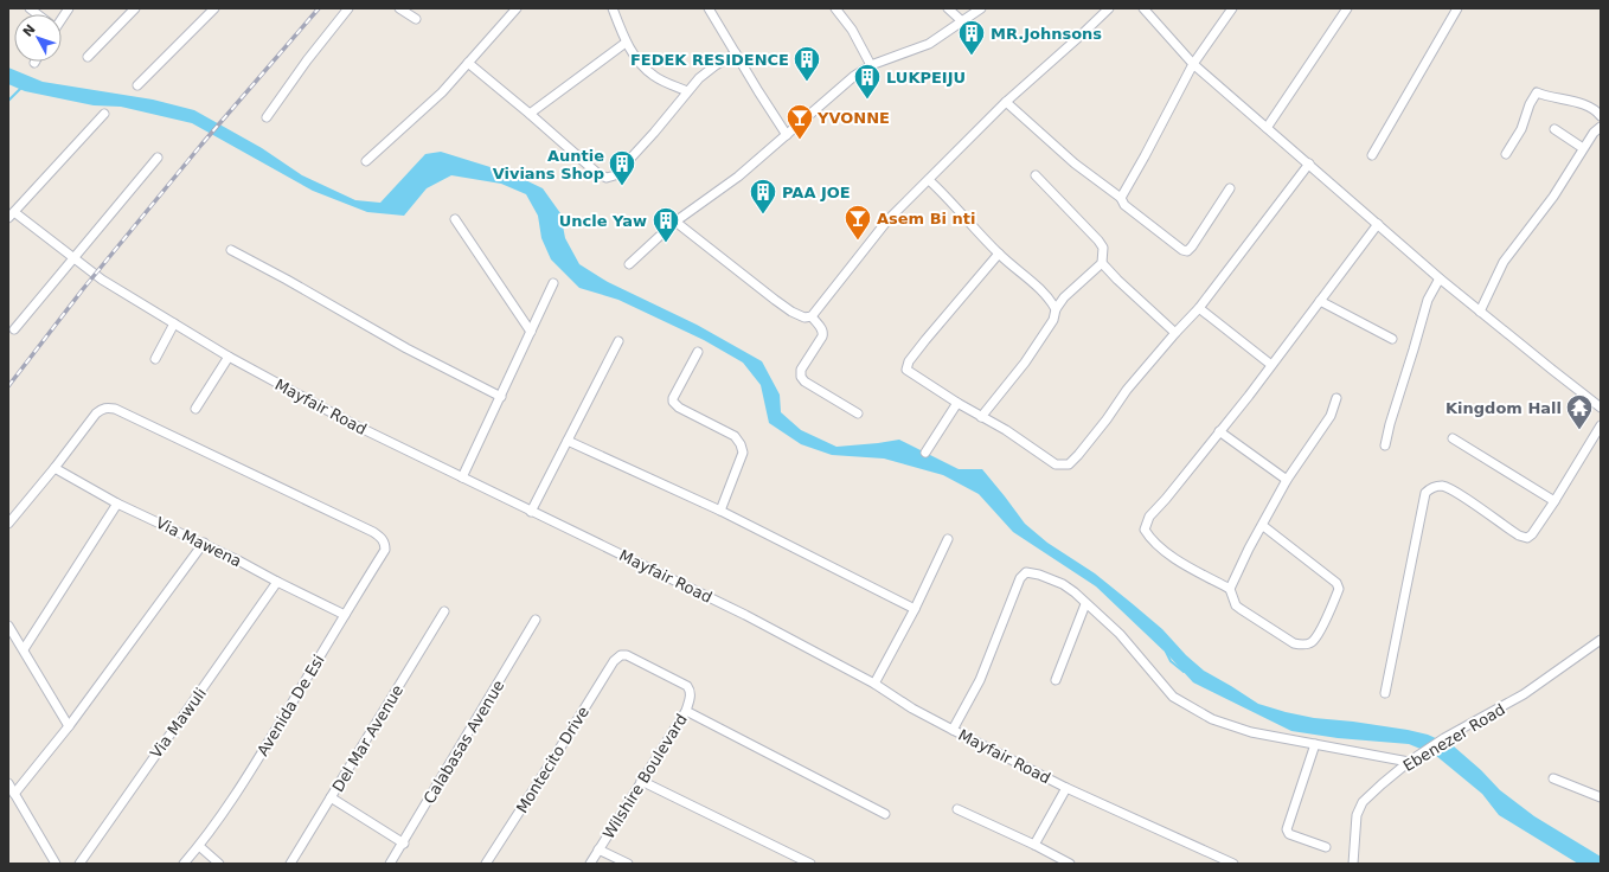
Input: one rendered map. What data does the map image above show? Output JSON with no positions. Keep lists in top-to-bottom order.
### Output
{
  "streets": {
    "street": [
      "Mayfair Road",
      "Via Mawena",
      "Avenida De Esi",
      "Via Mawuli",
      "Ebenezer Road",
      "Del Mar Avenue",
      "Calabasas Avenue",
      "Montecito Drive",
      "Wilshire Boulevard"
    ]
  },
  "crossings": [
    ["Via Mawena", "Avenida De Esi"],
    ["Via Mawena", "Via Mawuli"],
    ["Montecito Drive", "Wilshire Boulevard"]
  ],
  "places": {
    "building": [
      "MR.Johnsons",
      "FEDEK RESIDENCE",
      "LUKPEIJU",
      "Auntie Vivians Shop",
      "PAA JOE",
      "Uncle Yaw"
    ],
    "bar": ["YVONNE", "Asem Bi nti"],
    "temple": ["Kingdom Hall"]
  },
  "north": "top left"
}
